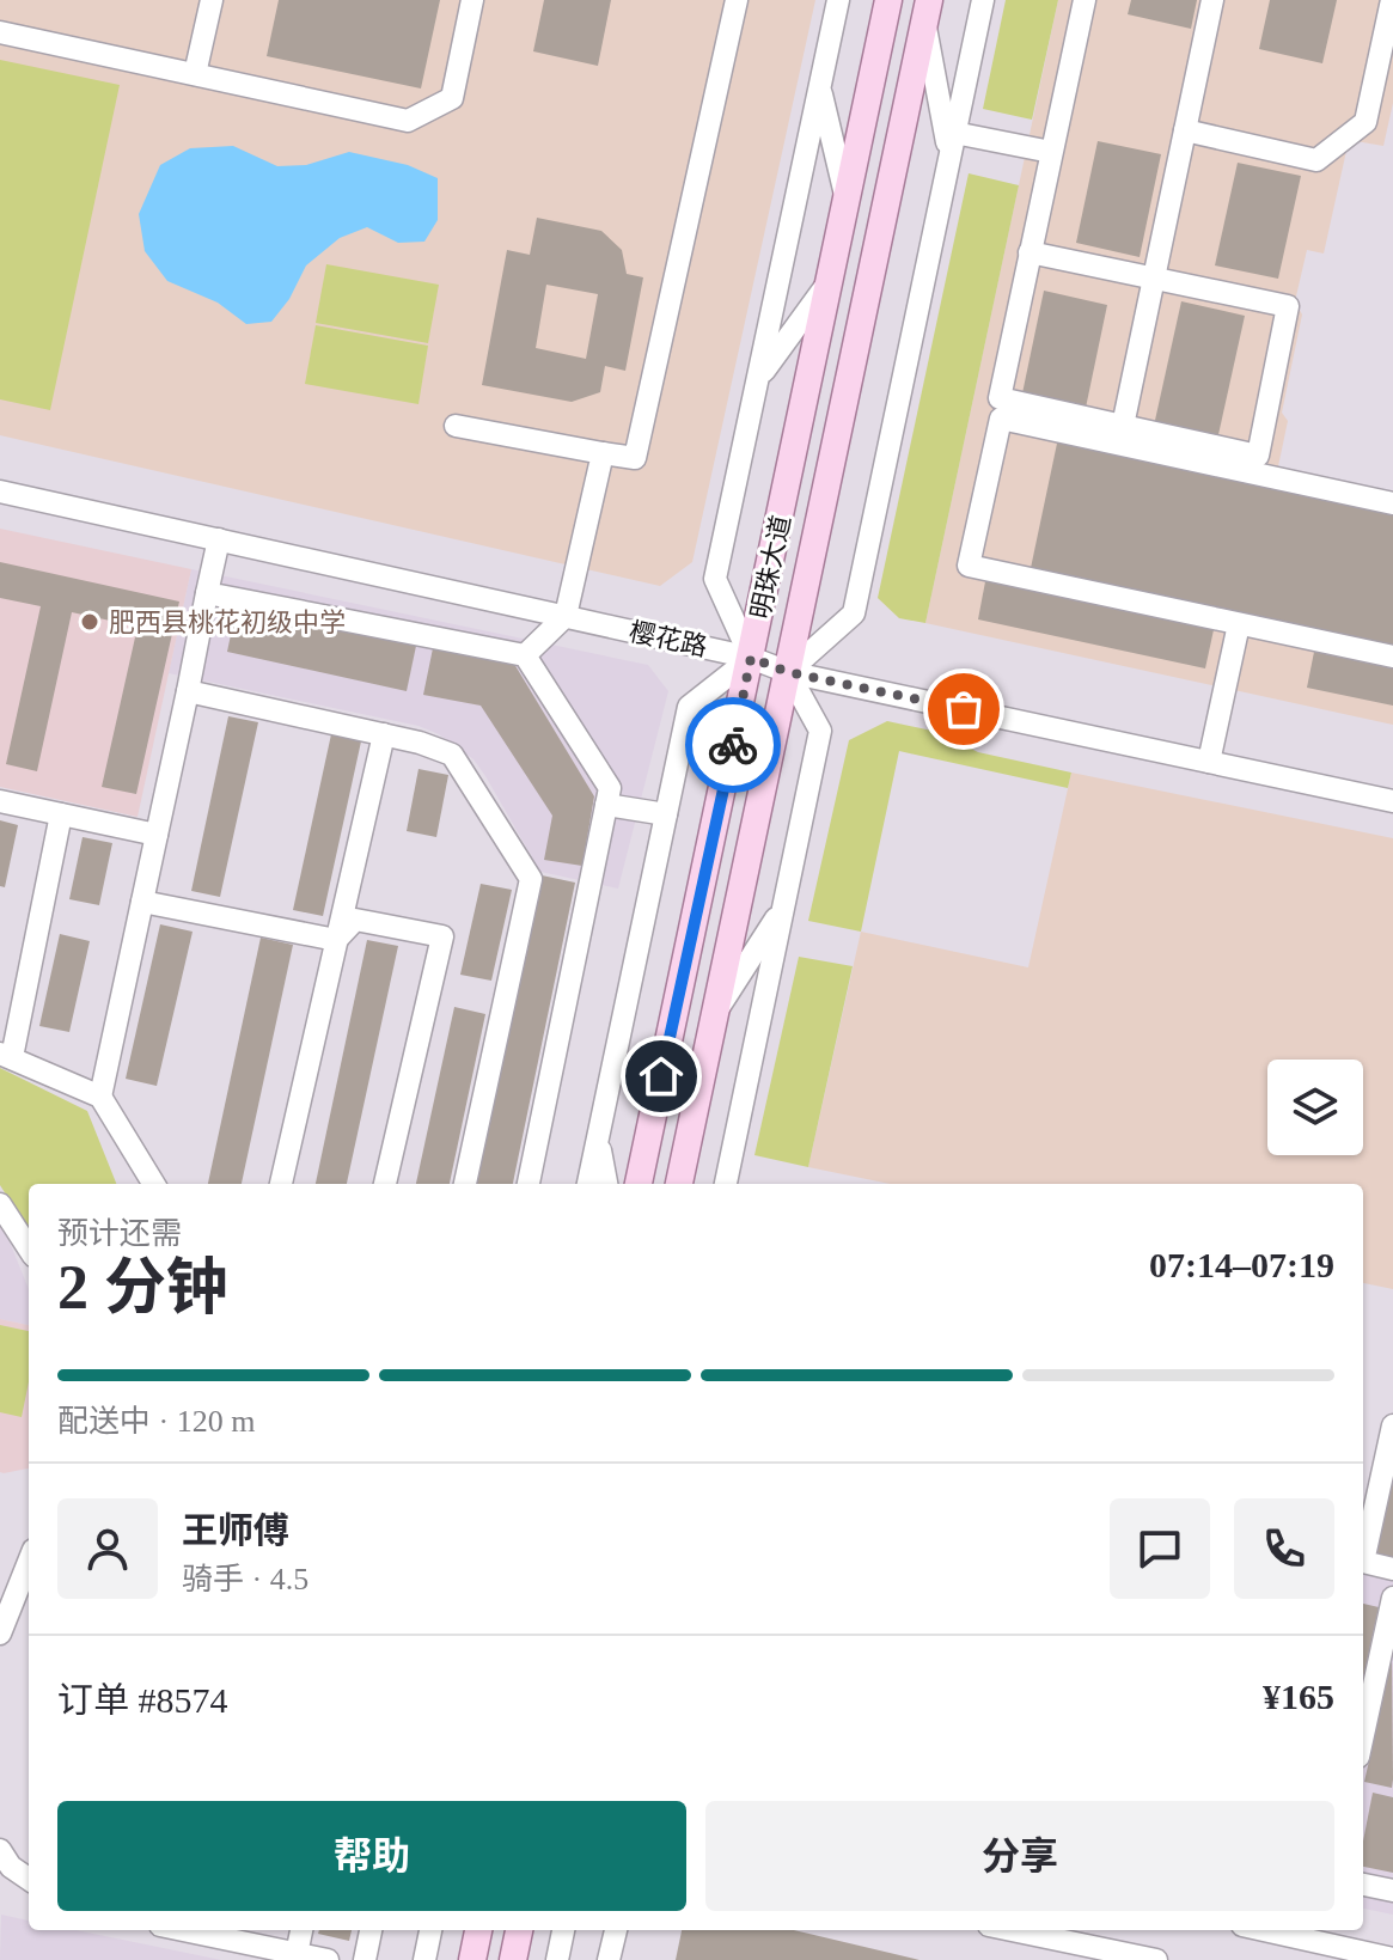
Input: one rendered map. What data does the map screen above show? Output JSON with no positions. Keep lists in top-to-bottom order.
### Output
{
  "streets": {
    "main road": ["明珠大道"],
    "street": ["樱花路"]
  },
  "crossings": [
    ["明珠大道", "樱花路"]
  ],
  "places": ["肥西县桃花初级中学"],
  "page": {
    "heading": ["2 分钟", "预计还需", "07:14–07:19"],
    "panel": [
      "王师傅",
      "骑手 · 4.5",
      "订单 #8574",
      "¥165"
    ],
    "bar": "配送中 · 120 m",
    "buttons": ["帮助", "分享"]
  }
}
